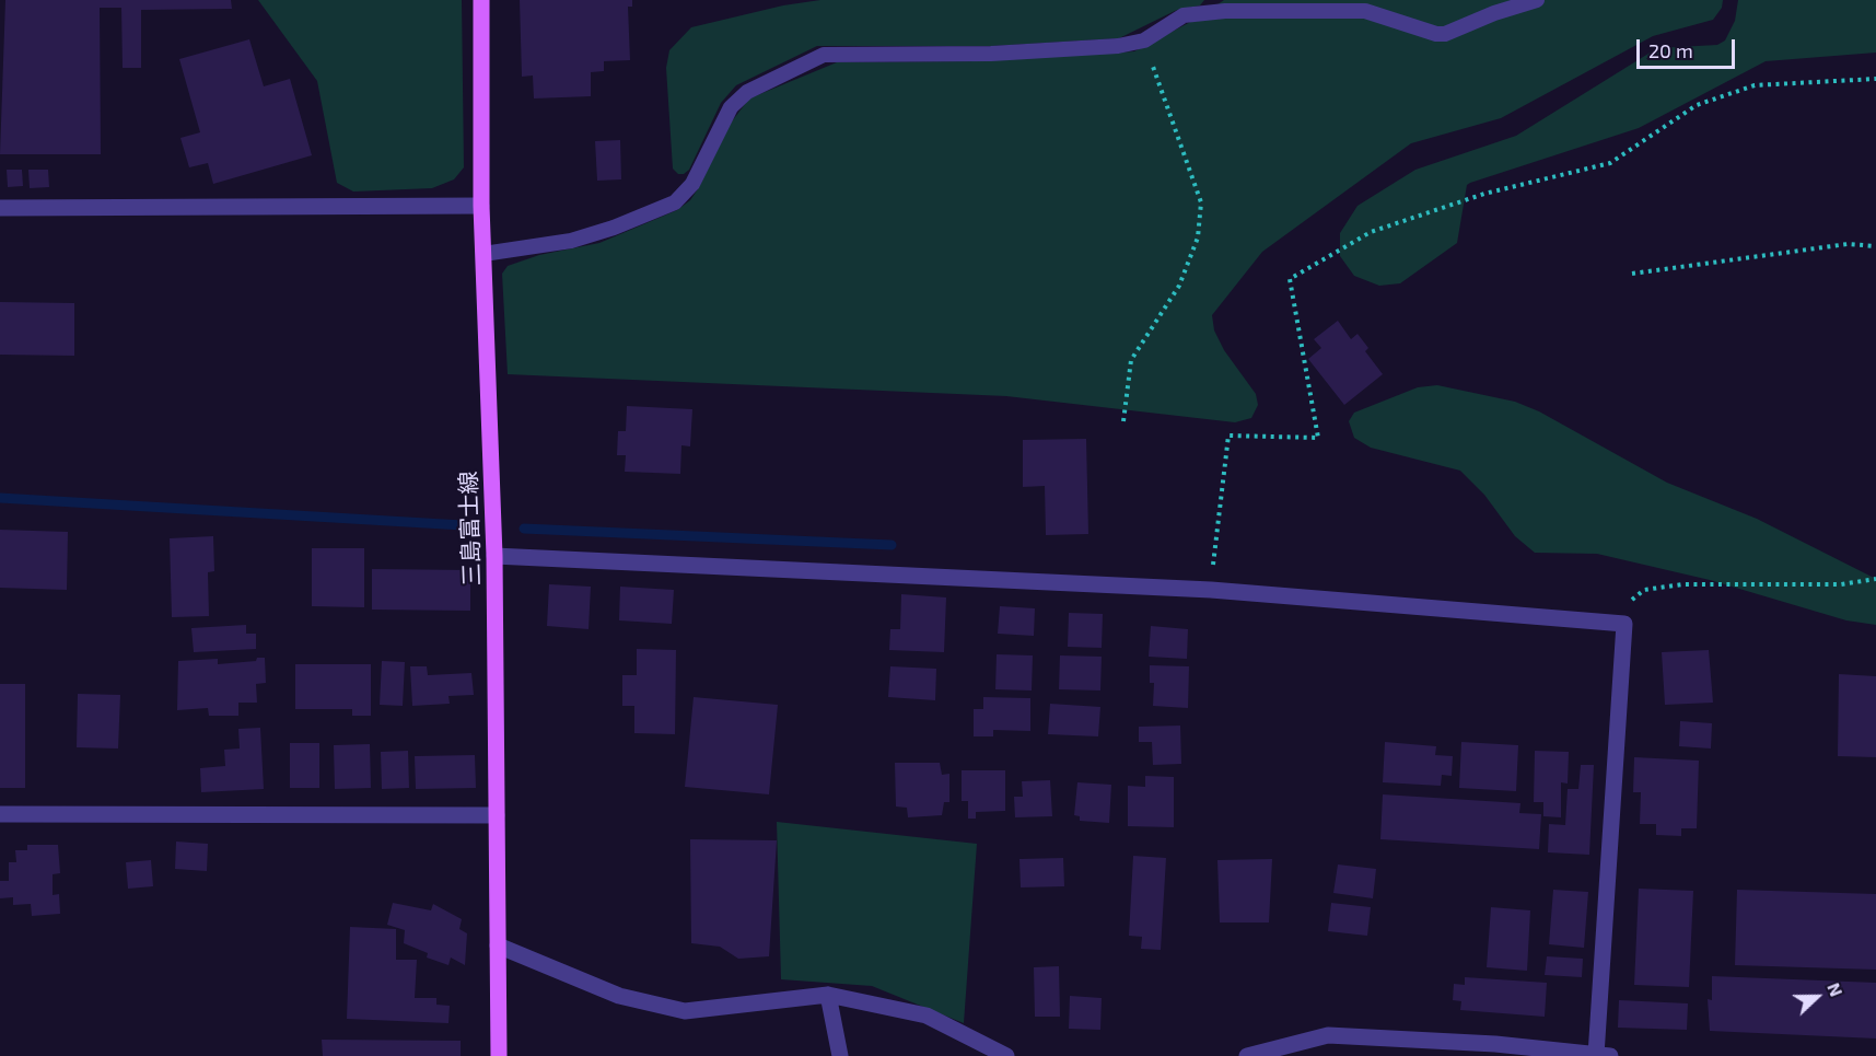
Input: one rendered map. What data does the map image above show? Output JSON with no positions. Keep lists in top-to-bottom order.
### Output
{
  "streets": {
    "main road": ["三島富士線"]
  },
  "scale_bar": "20 m",
  "north": "right"
}
